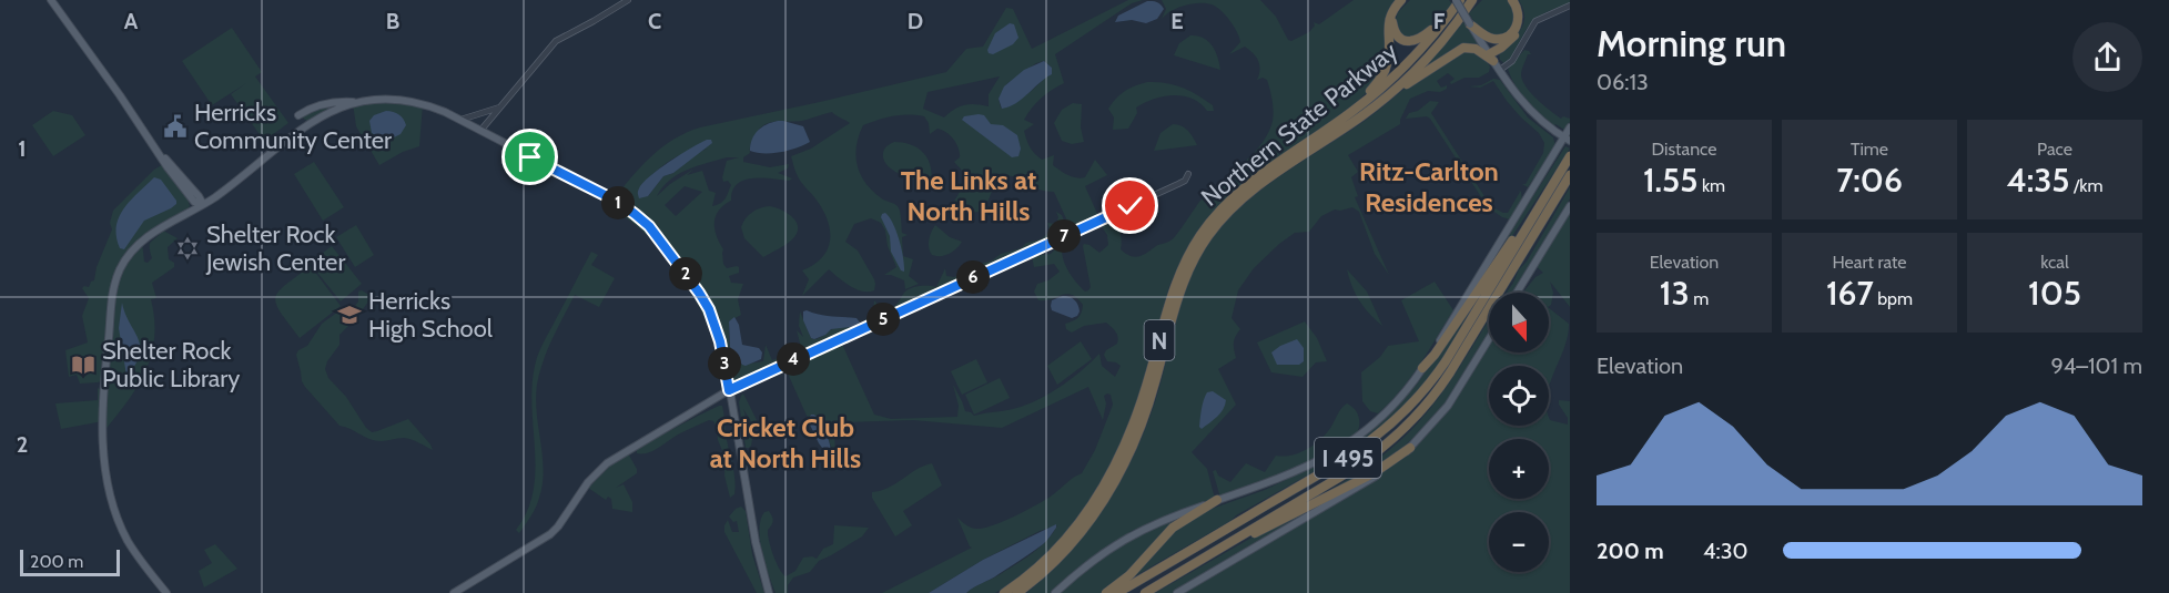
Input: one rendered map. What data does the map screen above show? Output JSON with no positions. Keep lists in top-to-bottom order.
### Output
{
  "streets": {
    "highway": ["Northern State Parkway", "N", "I 495"]
  },
  "districts": ["Ritz-Carlton Residences", "The Links at North Hills", "Cricket Club at North Hills"],
  "places": {
    "public building": ["Herricks Community Center"],
    "synagogue": ["Shelter Rock Jewish Center"],
    "school or university": ["Herricks High School"],
    "library": ["Shelter Rock Public Library"]
  },
  "scale_bar": "200 m",
  "north": "bottom",
  "page": {
    "heading": ["Morning run", "06:13"],
    "stats": [
      ["Distance", "1.55 km"],
      ["Time", "7:06"],
      ["Pace", "4:35 /km"],
      ["Elevation", "13 m"],
      ["Heart rate", "167 bpm"],
      ["kcal", "105"]
    ],
    "pins": [
      "1",
      "7",
      "2",
      "6",
      "5",
      "4",
      "3"
    ],
    "map_buttons": ["+", "−"],
    "chart": ["Elevation", "94–101 m"],
    "list": [
      {
        "name": "200 m",
        "note": "4:30"
      }
    ],
    "scale": "200 m"
  },
  "grid": {
    "columns": [
      "A",
      "B",
      "C",
      "D",
      "E",
      "F"
    ],
    "rows": ["1", "2"]
  }
}
